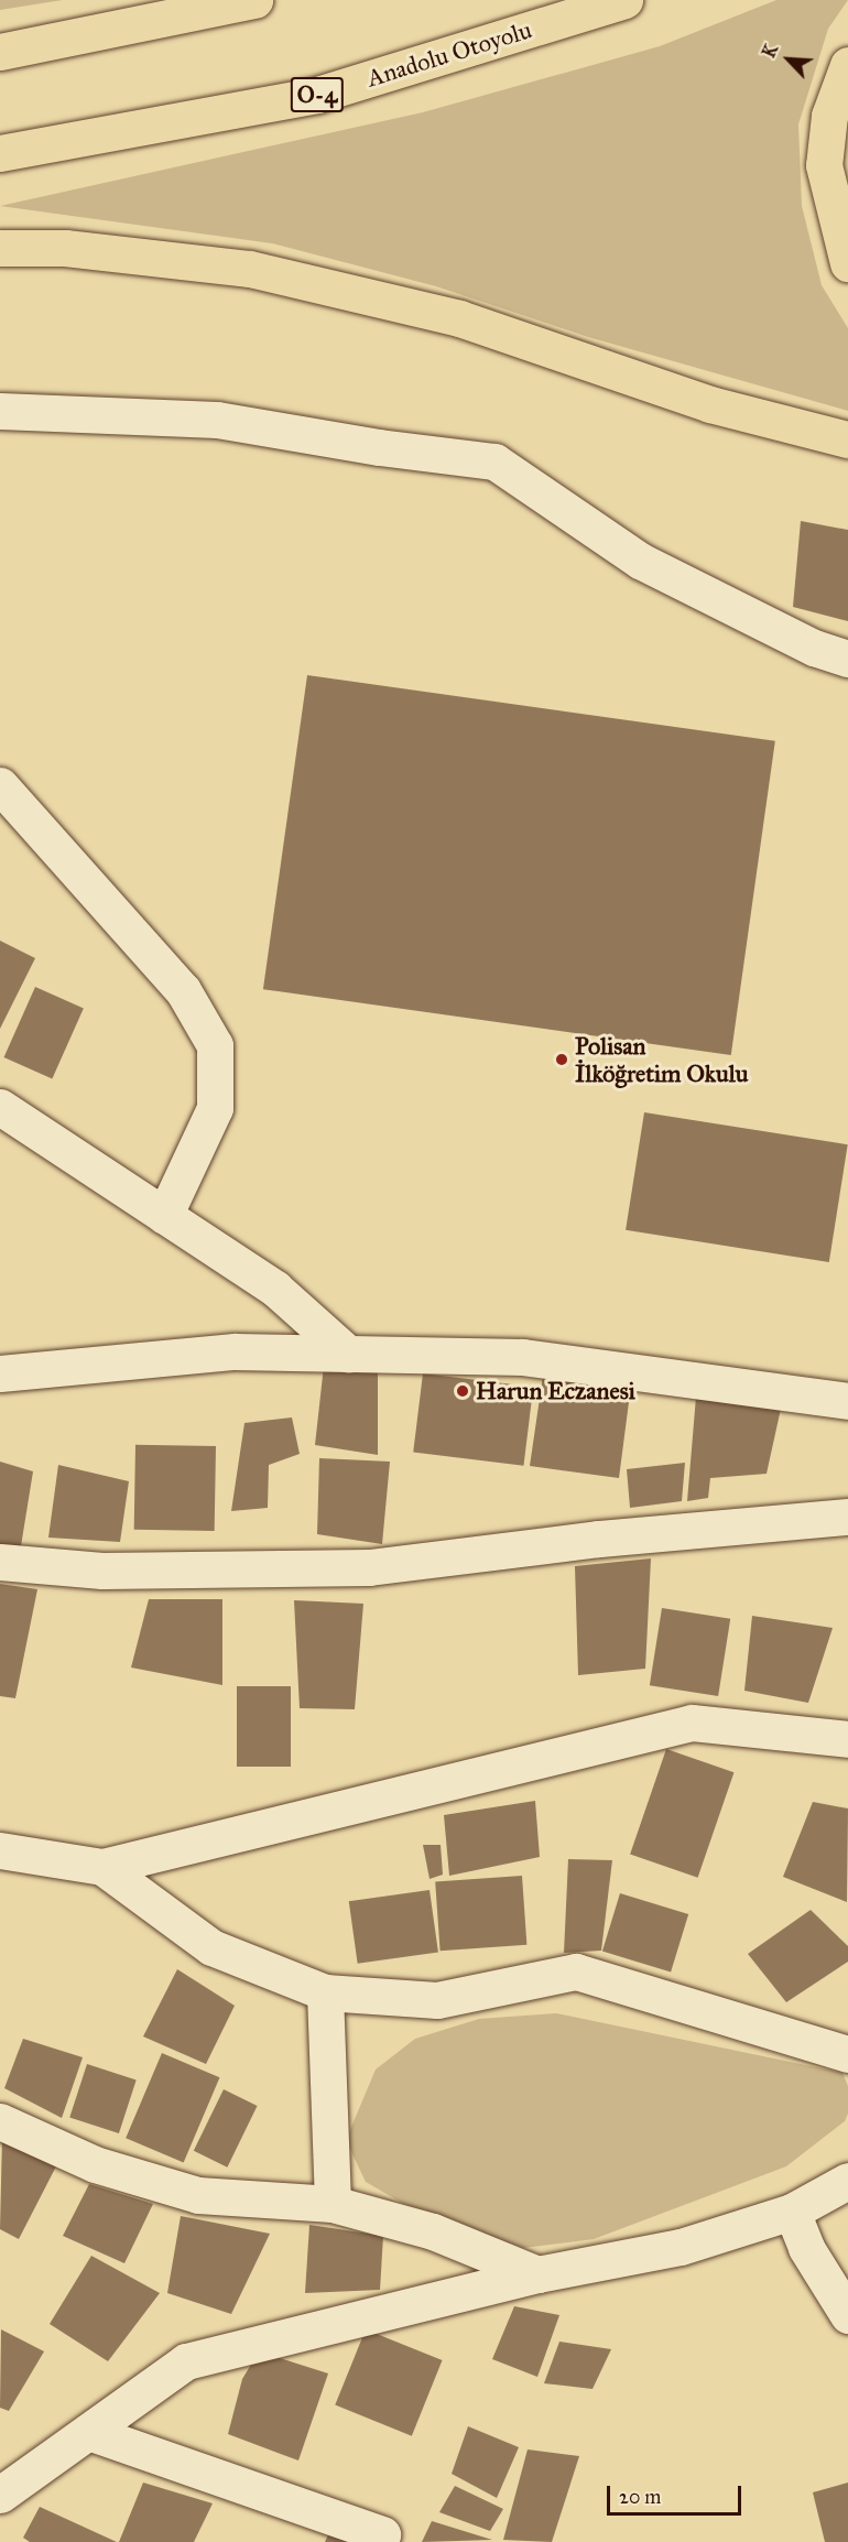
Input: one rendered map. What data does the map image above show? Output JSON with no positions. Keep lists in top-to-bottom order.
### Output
{
  "streets": {
    "highway": ["Anadolu Otoyolu", "O-4"]
  },
  "places": ["Polisan İlköğretim Okulu", "Harun Eczanesi"],
  "scale_bar": "20 m",
  "north": "top left"
}
